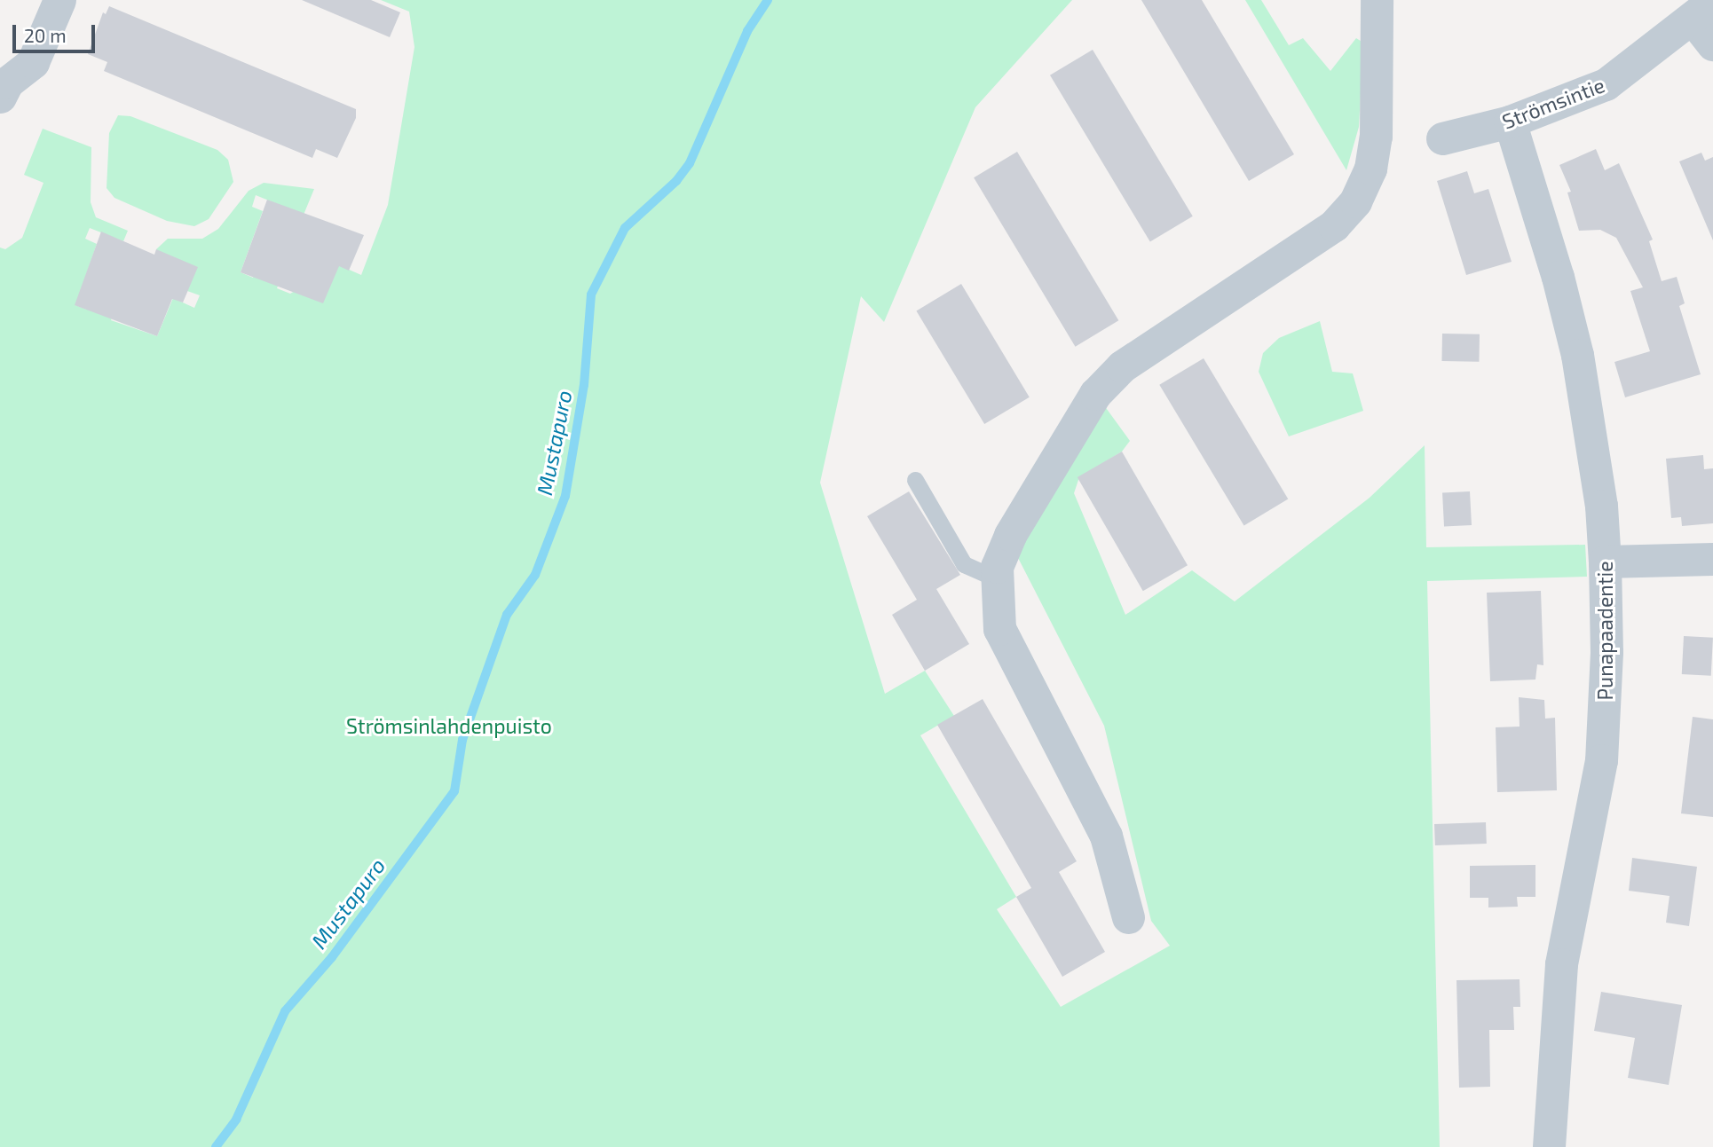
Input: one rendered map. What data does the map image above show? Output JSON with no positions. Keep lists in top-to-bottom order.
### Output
{
  "streets": {
    "street": ["Strömsintie", "Punapaadentie"]
  },
  "crossings": [
    ["Strömsintie", "Punapaadentie"]
  ],
  "water": ["Mustapuro"],
  "parks": ["Strömsinlahdenpuisto"],
  "scale_bar": "20 m"
}
